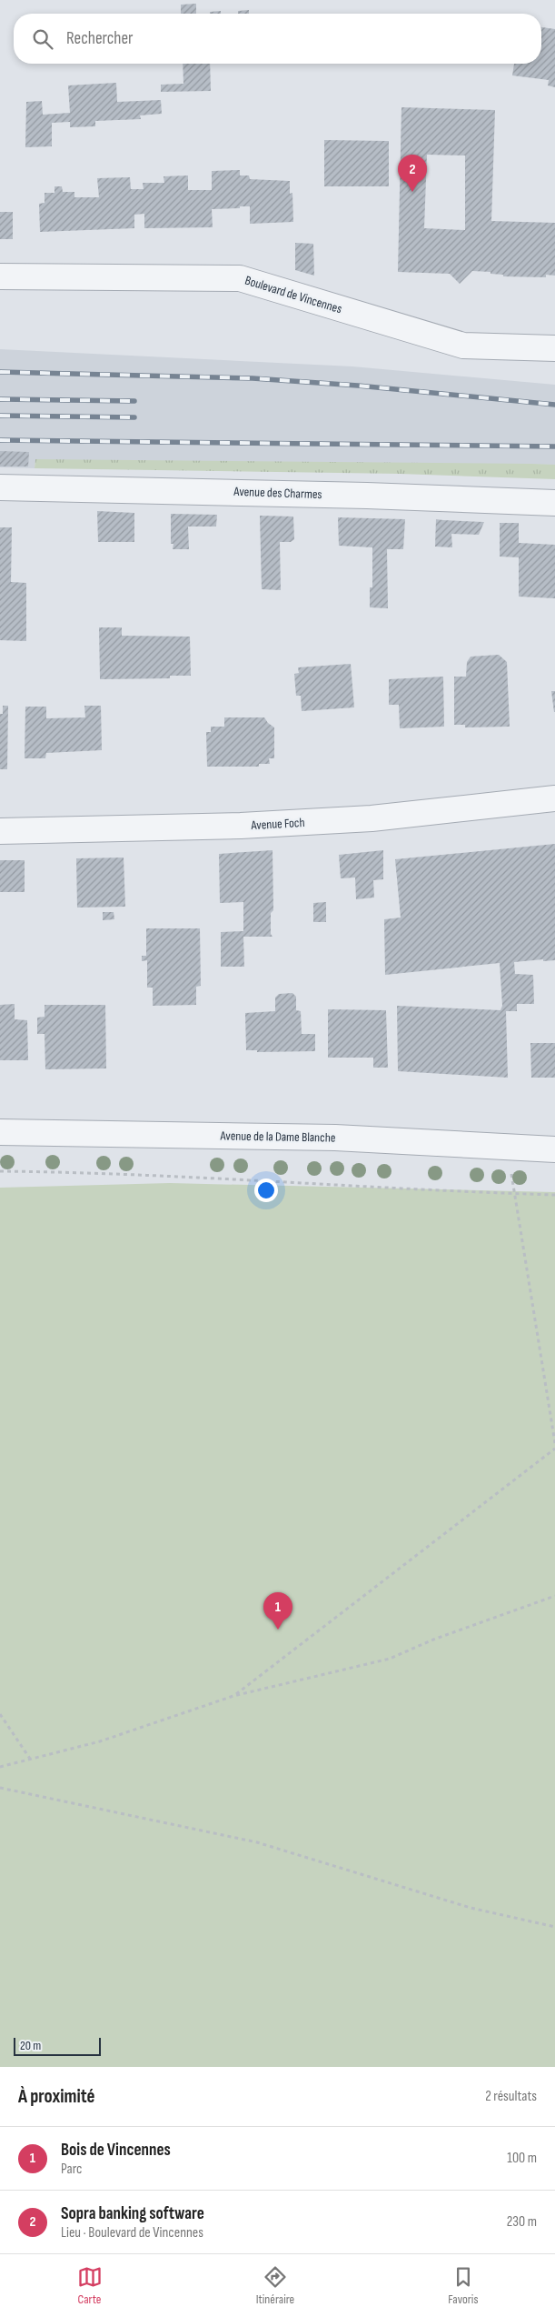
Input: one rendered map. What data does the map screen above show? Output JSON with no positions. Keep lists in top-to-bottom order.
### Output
{
  "streets": {
    "street": [
      "Boulevard de Vincennes",
      "Avenue des Charmes",
      "Avenue Foch",
      "Avenue de la Dame Blanche"
    ]
  },
  "scale_bar": "20 m",
  "page": {
    "search": "Rechercher",
    "pins": ["2", "1"],
    "scale": "20 m",
    "heading": ["À proximité", "2 résultats"],
    "list": [
      {
        "mark": "1",
        "name": "Bois de Vincennes",
        "note": "Parc",
        "value": "100 m"
      },
      {
        "mark": "2",
        "name": "Sopra banking software",
        "note": "Lieu · Boulevard de Vincennes",
        "value": "230 m"
      }
    ],
    "nav": ["Carte", "Itinéraire", "Favoris"]
  }
}
